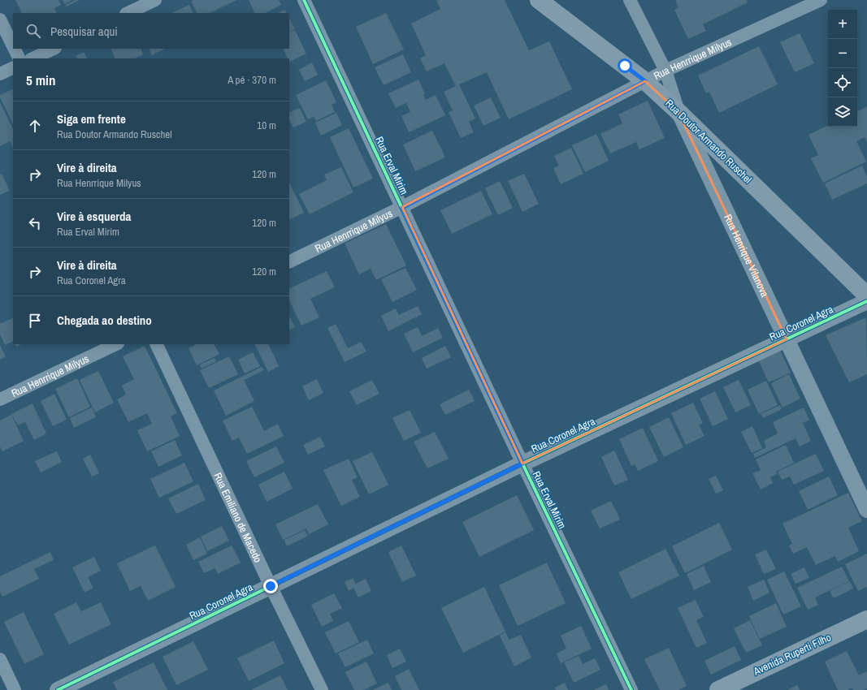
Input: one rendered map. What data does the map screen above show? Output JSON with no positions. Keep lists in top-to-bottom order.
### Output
{
  "streets": {
    "main road": ["Rua Doutor Armando Ruschel", "Avenida Ruperti Filho"],
    "street": [
      "Rua Henrrique Milyus",
      "Rua Erval Mirim",
      "Rua Henrique Vilanova",
      "Rua Coronel Agra",
      "Rua Emiliano de Macedo"
    ]
  },
  "crossings": [
    ["Rua Henrrique Milyus", "Rua Doutor Armando Ruschel"],
    ["Rua Henrrique Milyus", "Rua Erval Mirim"],
    ["Rua Henrrique Milyus", "Rua Henrique Vilanova"],
    ["Rua Doutor Armando Ruschel", "Rua Henrique Vilanova"],
    ["Rua Erval Mirim", "Rua Coronel Agra"],
    ["Rua Henrique Vilanova", "Rua Coronel Agra"],
    ["Rua Coronel Agra", "Rua Emiliano de Macedo"]
  ],
  "page": {
    "map_buttons": ["+", "−"],
    "search": "Pesquisar aqui",
    "heading": ["5 min", "A pé · 370 m"],
    "list": [
      ["Siga em frente", "Rua Doutor Armando Ruschel", "10 m"],
      ["Vire à direita", "Rua Henrrique Milyus", "120 m"],
      ["Vire à esquerda", "Rua Erval Mirim", "120 m"],
      ["Vire à direita", "Rua Coronel Agra", "120 m"],
      "Chegada ao destino"
    ]
  }
}
